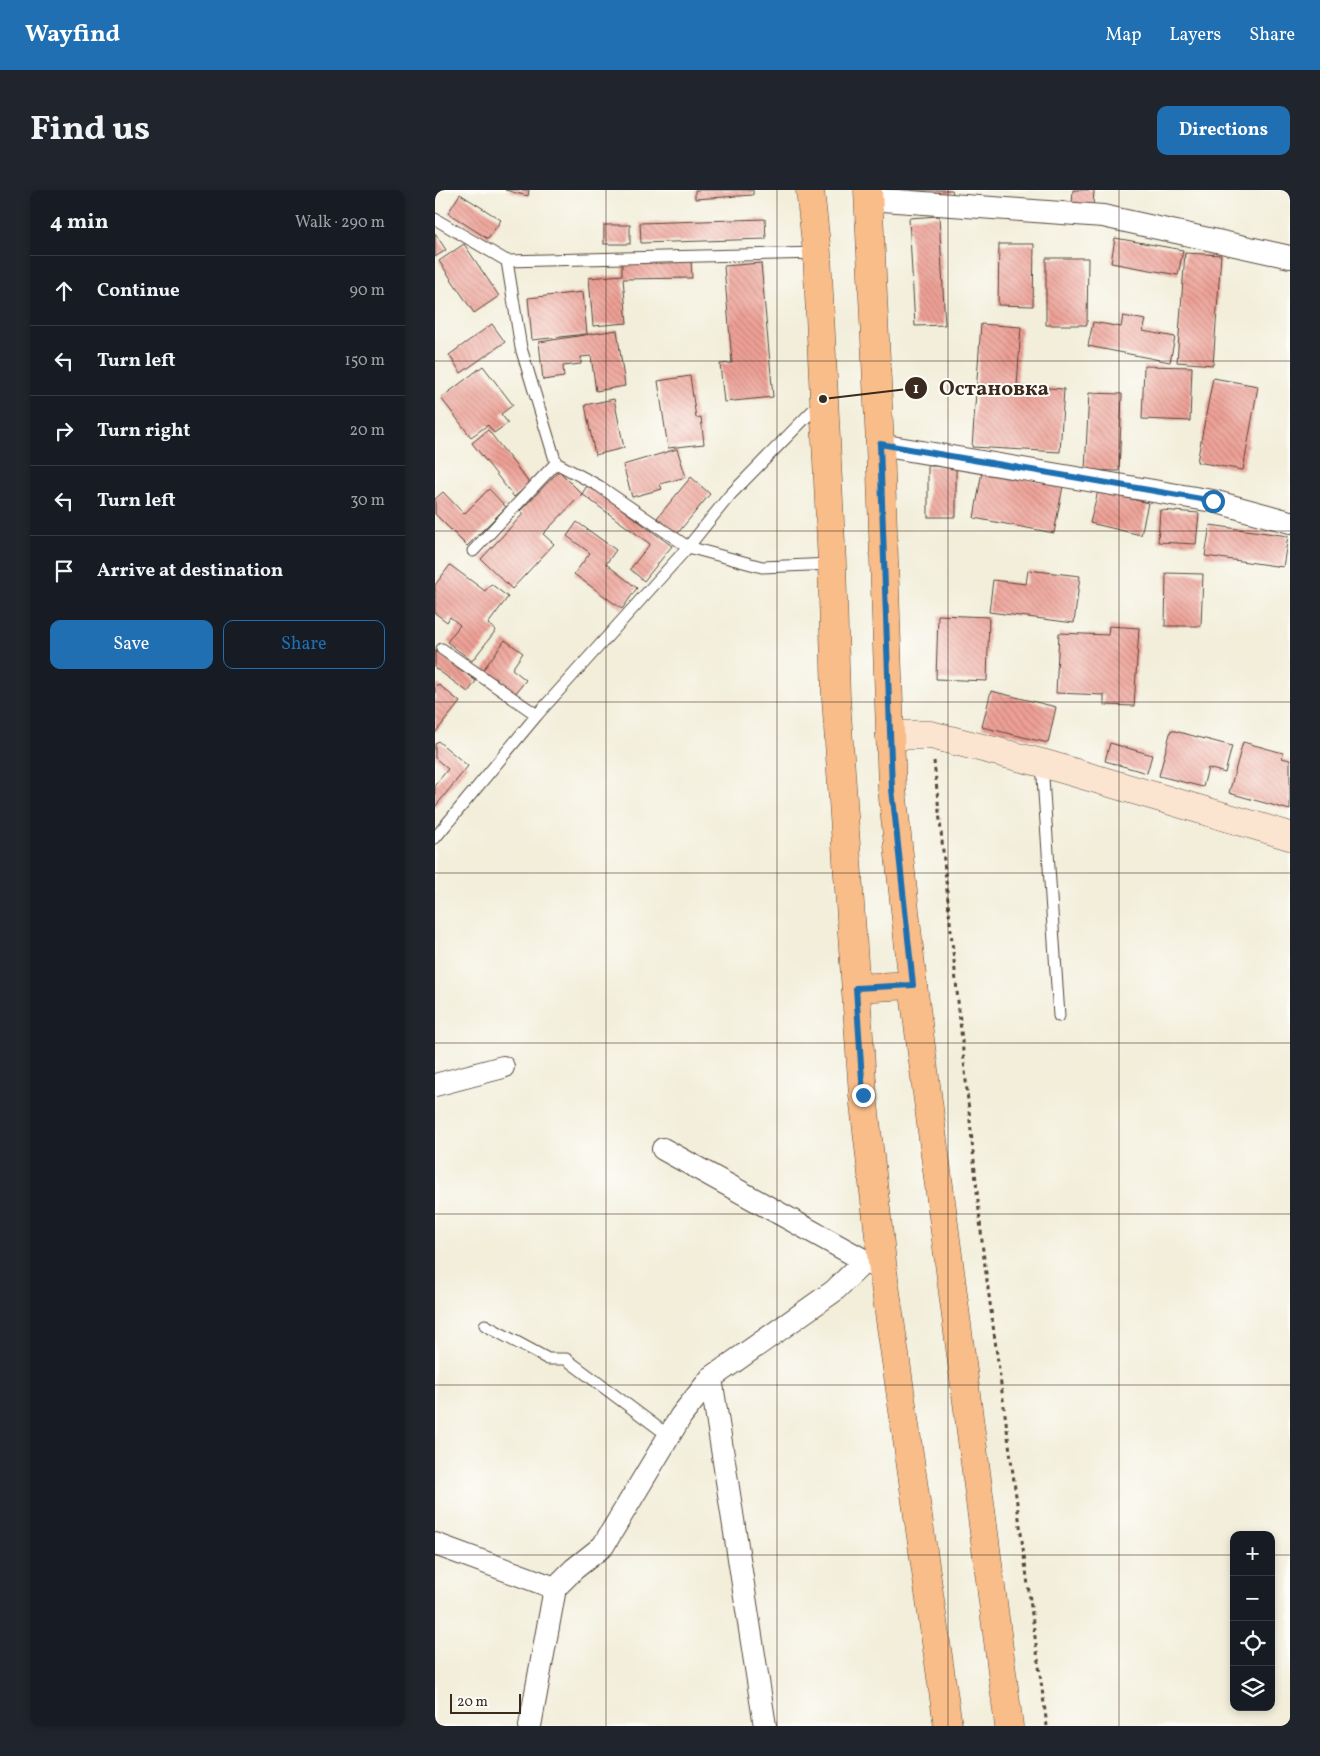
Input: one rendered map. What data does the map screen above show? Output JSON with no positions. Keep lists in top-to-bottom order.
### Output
{
  "places": ["Остановка"],
  "scale_bar": "20 m",
  "page": {
    "header": "Wayfind",
    "nav": ["Map", "Layers", "Share"],
    "title": "Find us",
    "buttons": [
      "Directions",
      ["Save", "Share"]
    ],
    "heading": ["4 min", "Walk · 290 m"],
    "list": [
      ["Continue", "90 m"],
      ["Turn left", "150 m"],
      ["Turn right", "20 m"],
      ["Turn left", "30 m"],
      "Arrive at destination"
    ],
    "map_buttons": ["+", "−"],
    "scale": "20 m"
  }
}
